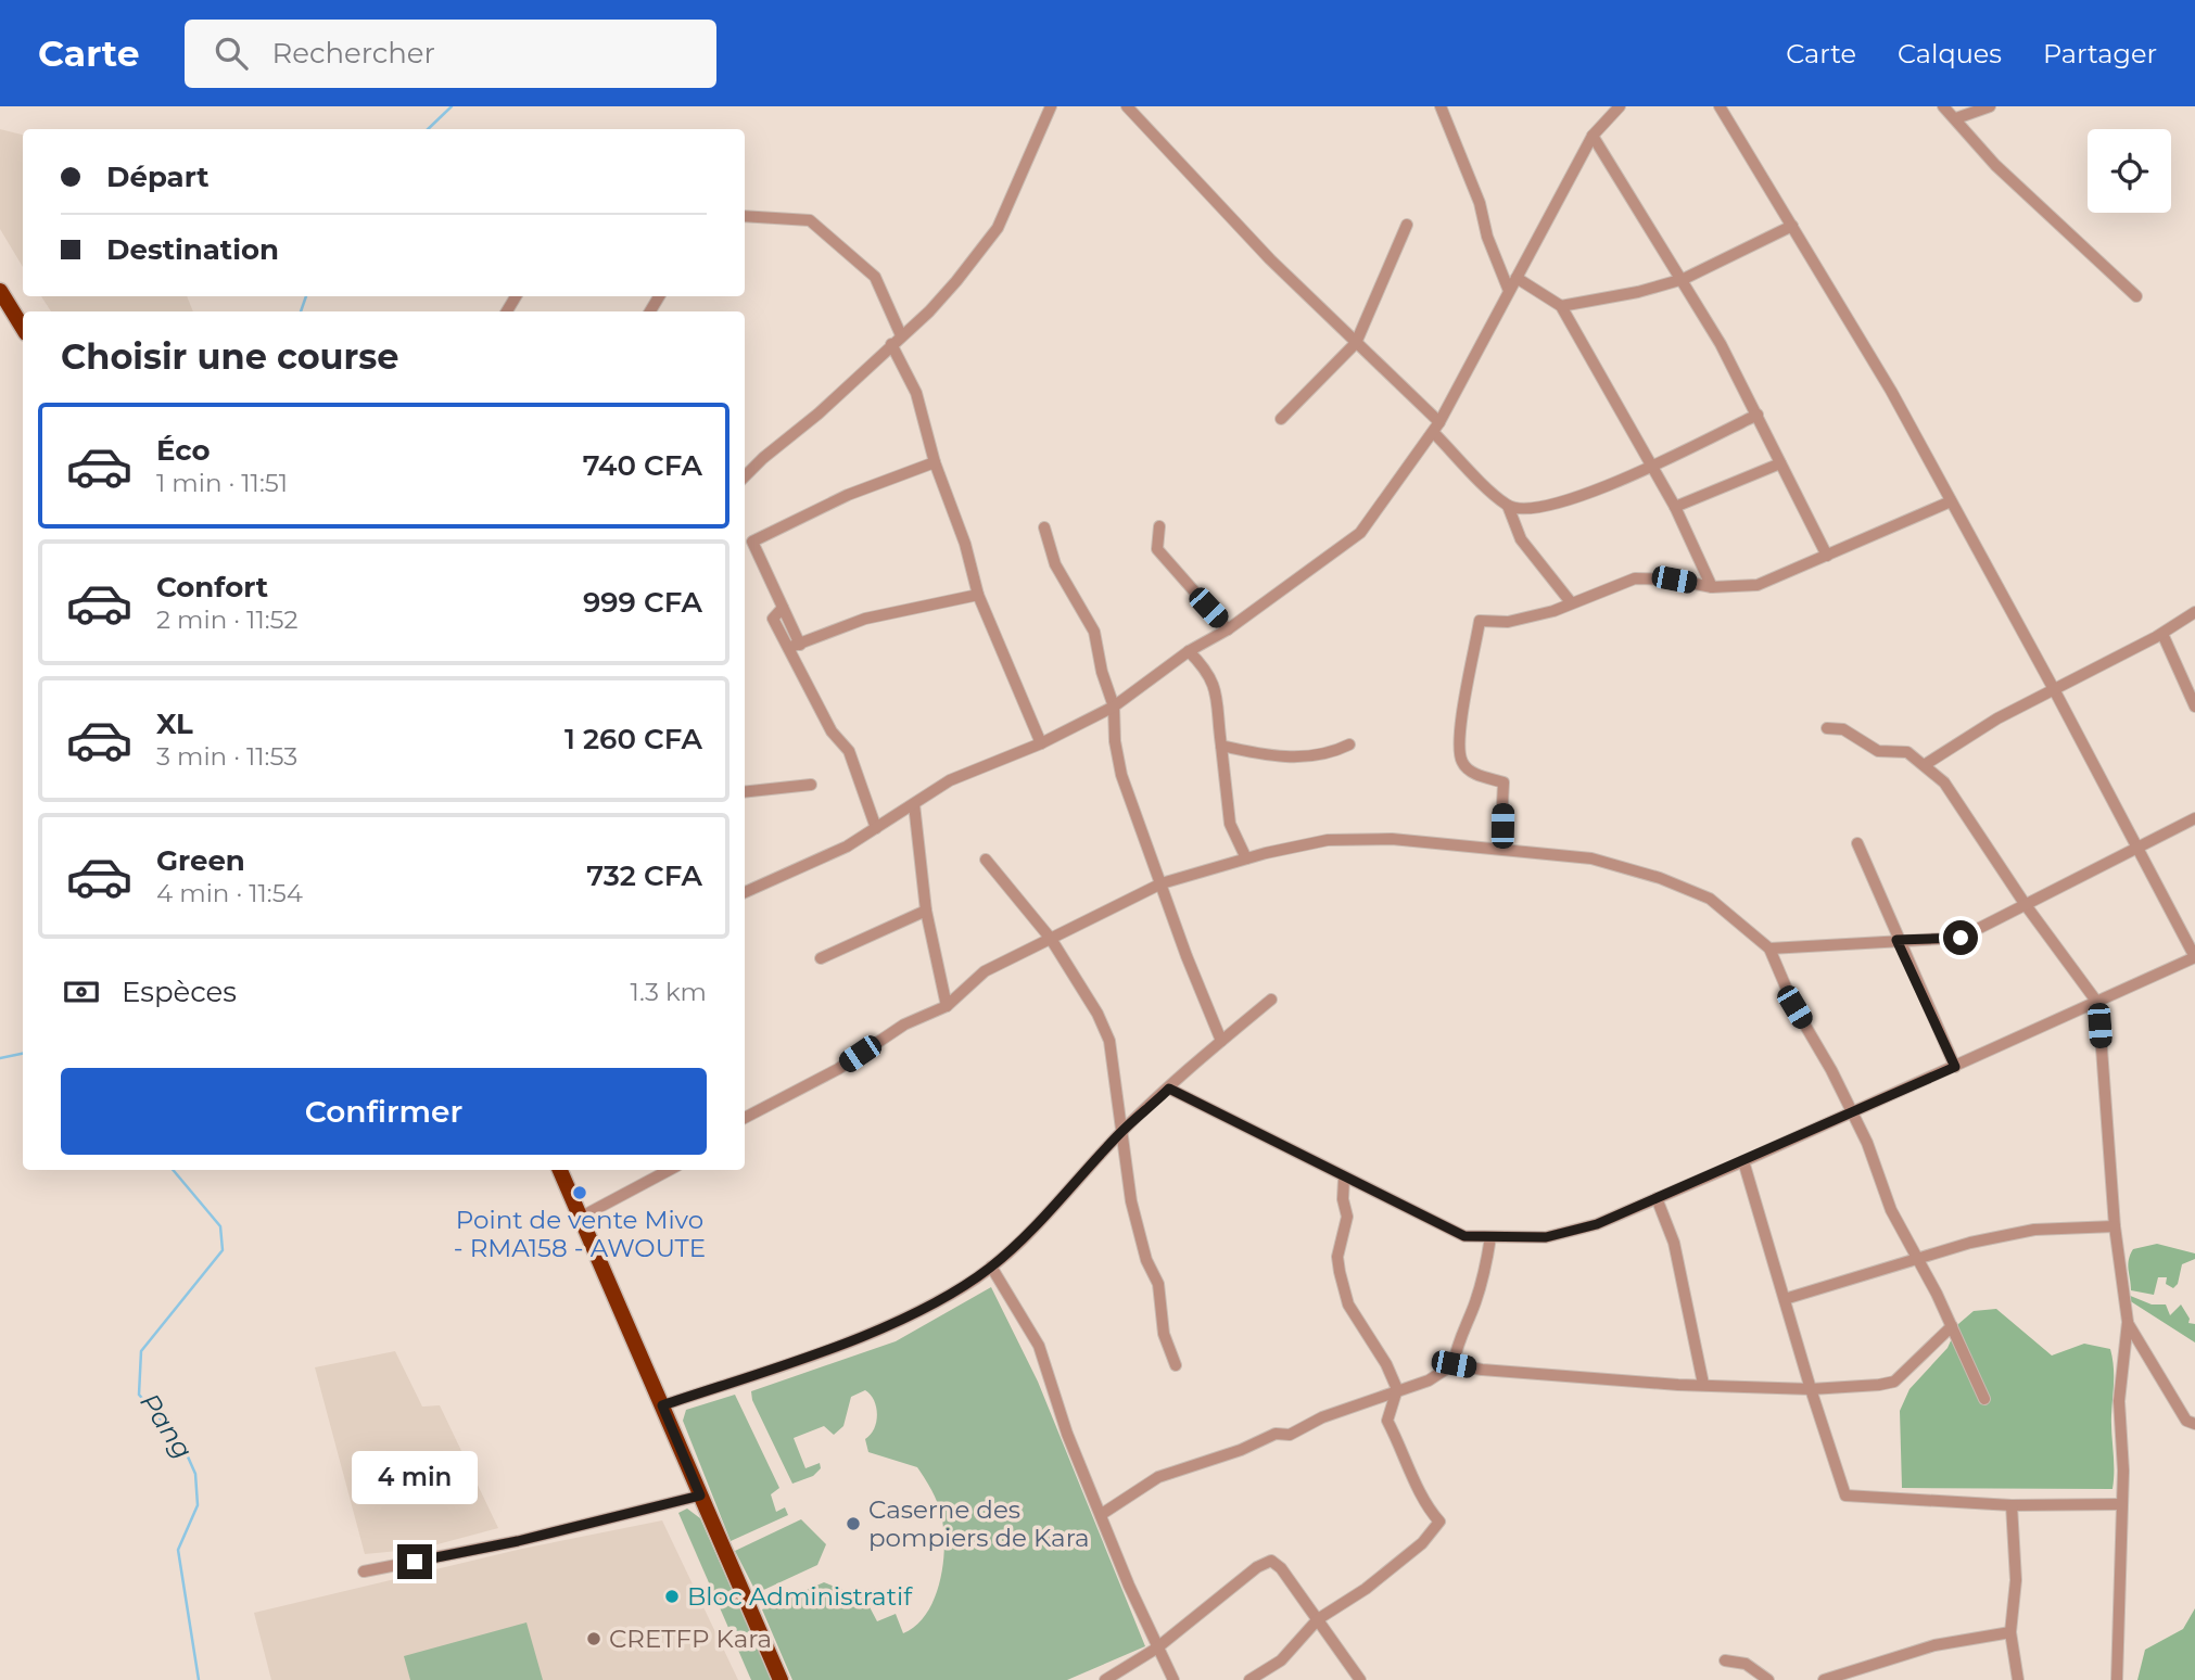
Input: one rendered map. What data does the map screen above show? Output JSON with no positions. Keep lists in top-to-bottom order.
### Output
{
  "water": ["Pang"],
  "places": [
    "Point de vente Mivo - RMA158 - AWOUTE",
    "Caserne des pompiers de Kara",
    "Bloc Administratif",
    "CRETFP Kara"
  ],
  "page": {
    "header": "Carte",
    "search": "Rechercher",
    "nav": ["Carte", "Calques", "Partager"],
    "banner": ["Départ", "Destination"],
    "heading": "Choisir une course",
    "list": [
      {
        "name": "Éco",
        "note": "1 min · 11:51",
        "value": "740 CFA"
      },
      {
        "name": "Confort",
        "note": "2 min · 11:52",
        "value": "999 CFA"
      },
      {
        "name": "XL",
        "note": "3 min · 11:53",
        "value": "1 260 CFA"
      },
      {
        "name": "Green",
        "note": "4 min · 11:54",
        "value": "732 CFA"
      }
    ],
    "pay": ["Espèces", "1.3 km"],
    "buttons": "Confirmer",
    "bubble": "4 min"
  }
}
